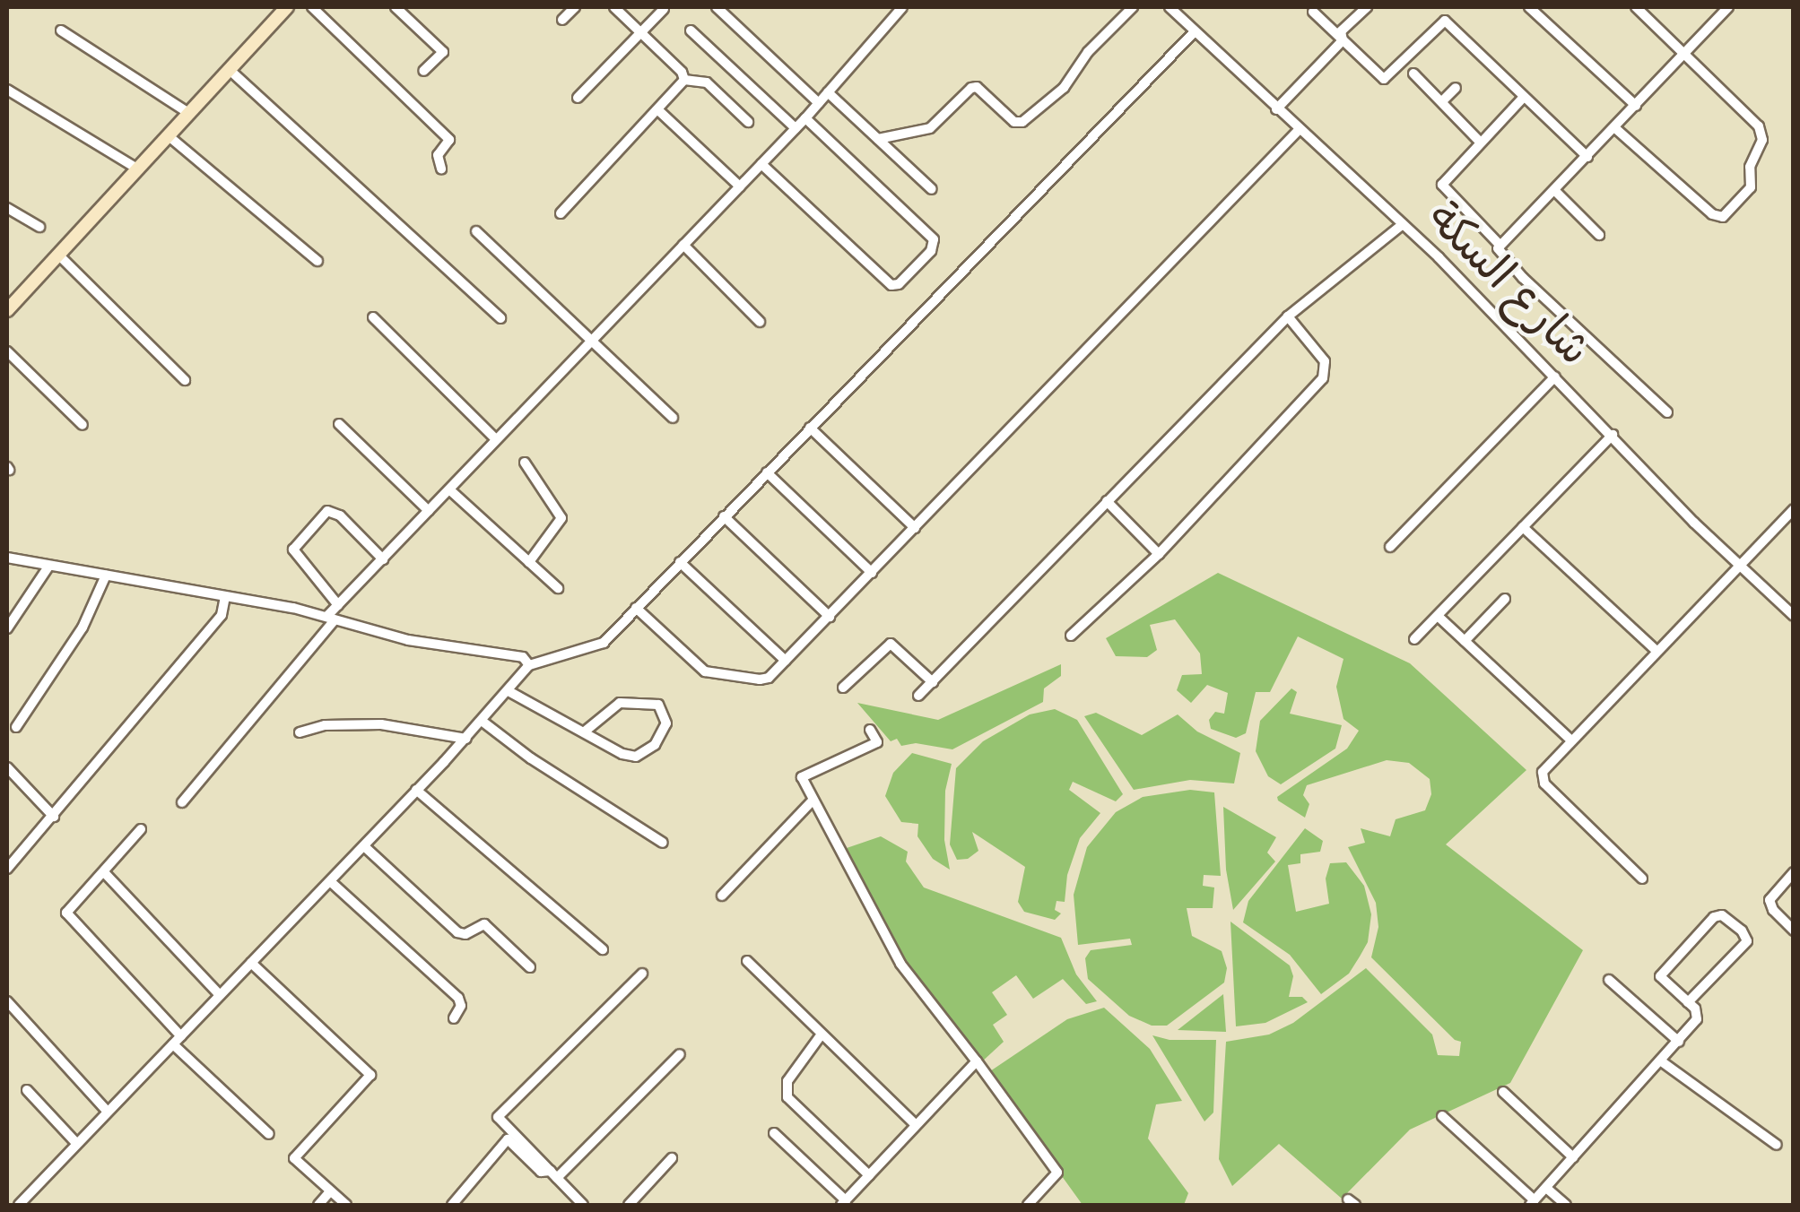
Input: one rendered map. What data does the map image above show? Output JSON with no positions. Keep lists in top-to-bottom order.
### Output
{
  "streets": {
    "street": ["شارع السكة"]
  }
}
